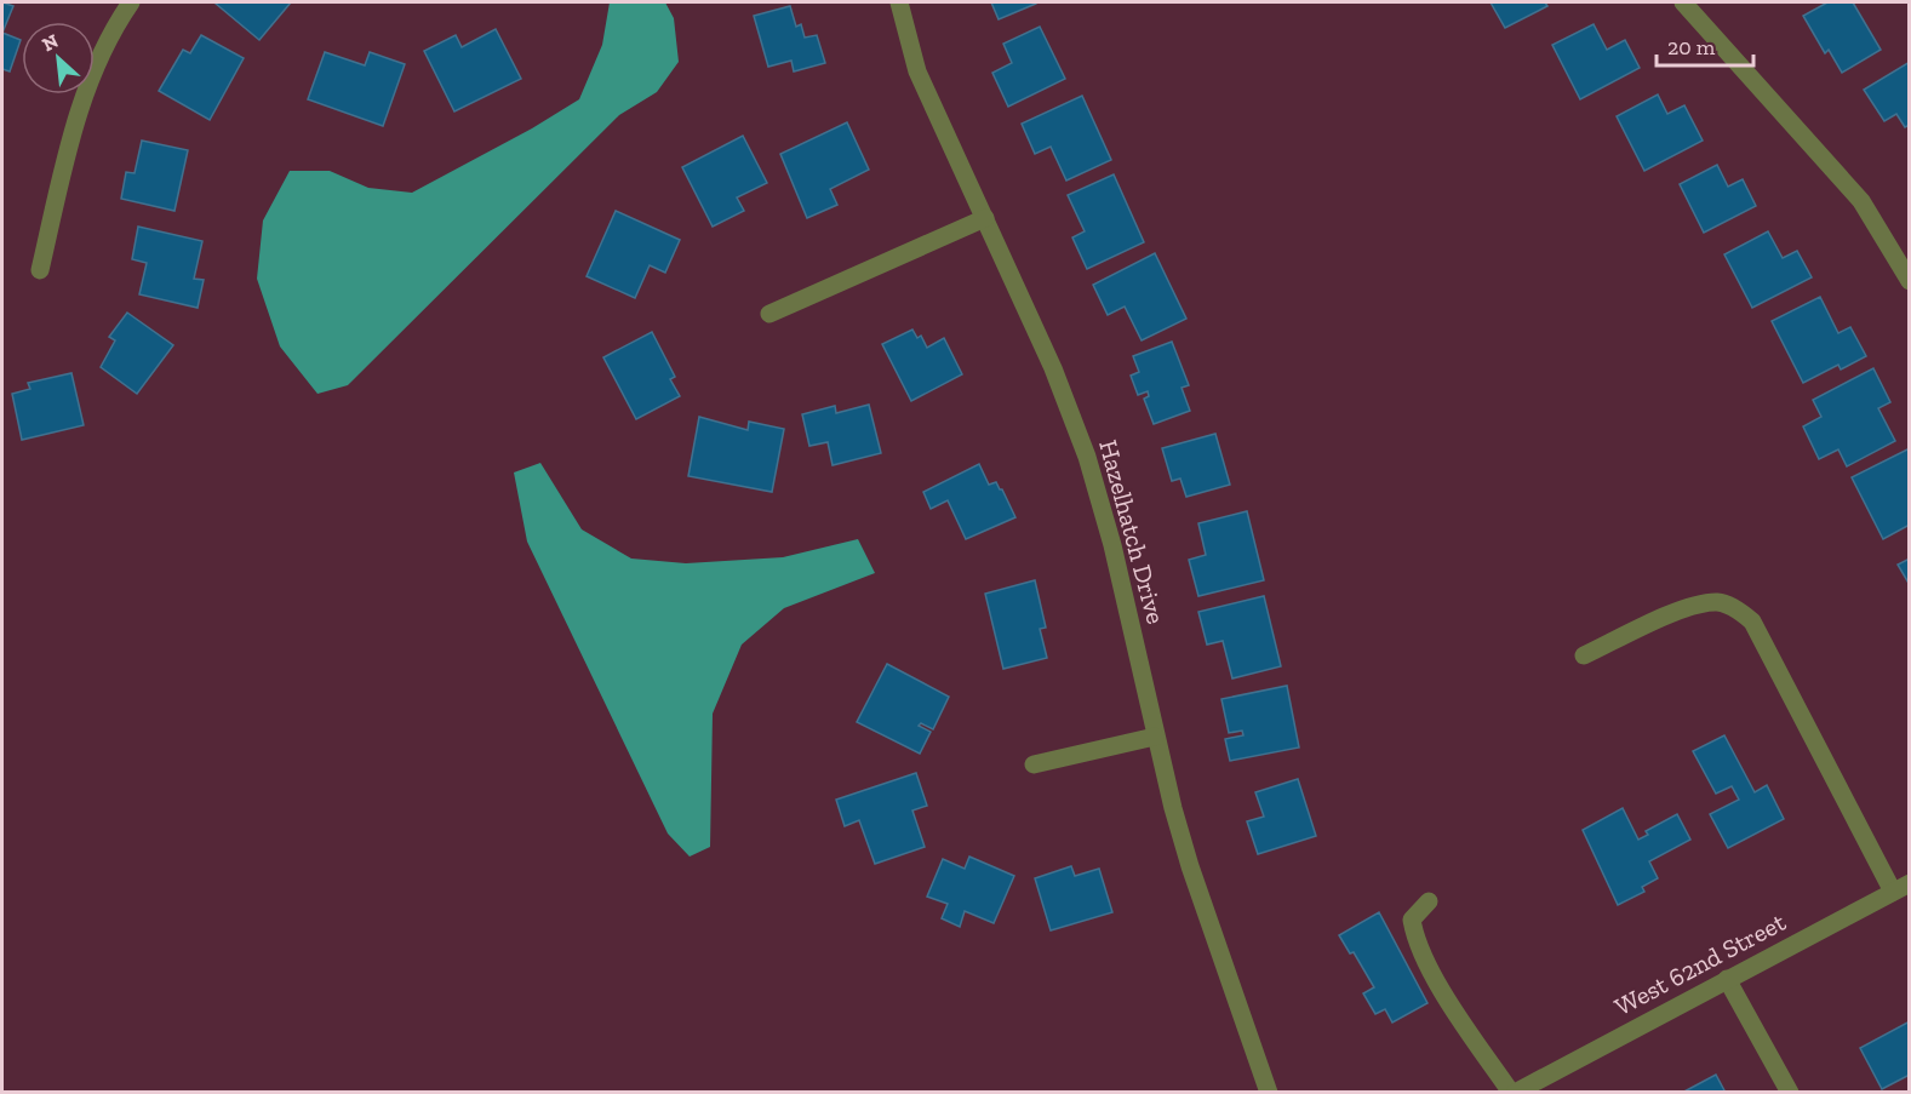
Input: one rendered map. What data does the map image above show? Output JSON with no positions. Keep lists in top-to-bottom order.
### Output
{
  "streets": {
    "street": ["Hazelhatch Drive", "West 62nd Street"]
  },
  "scale_bar": "20 m",
  "north": "top left"
}
